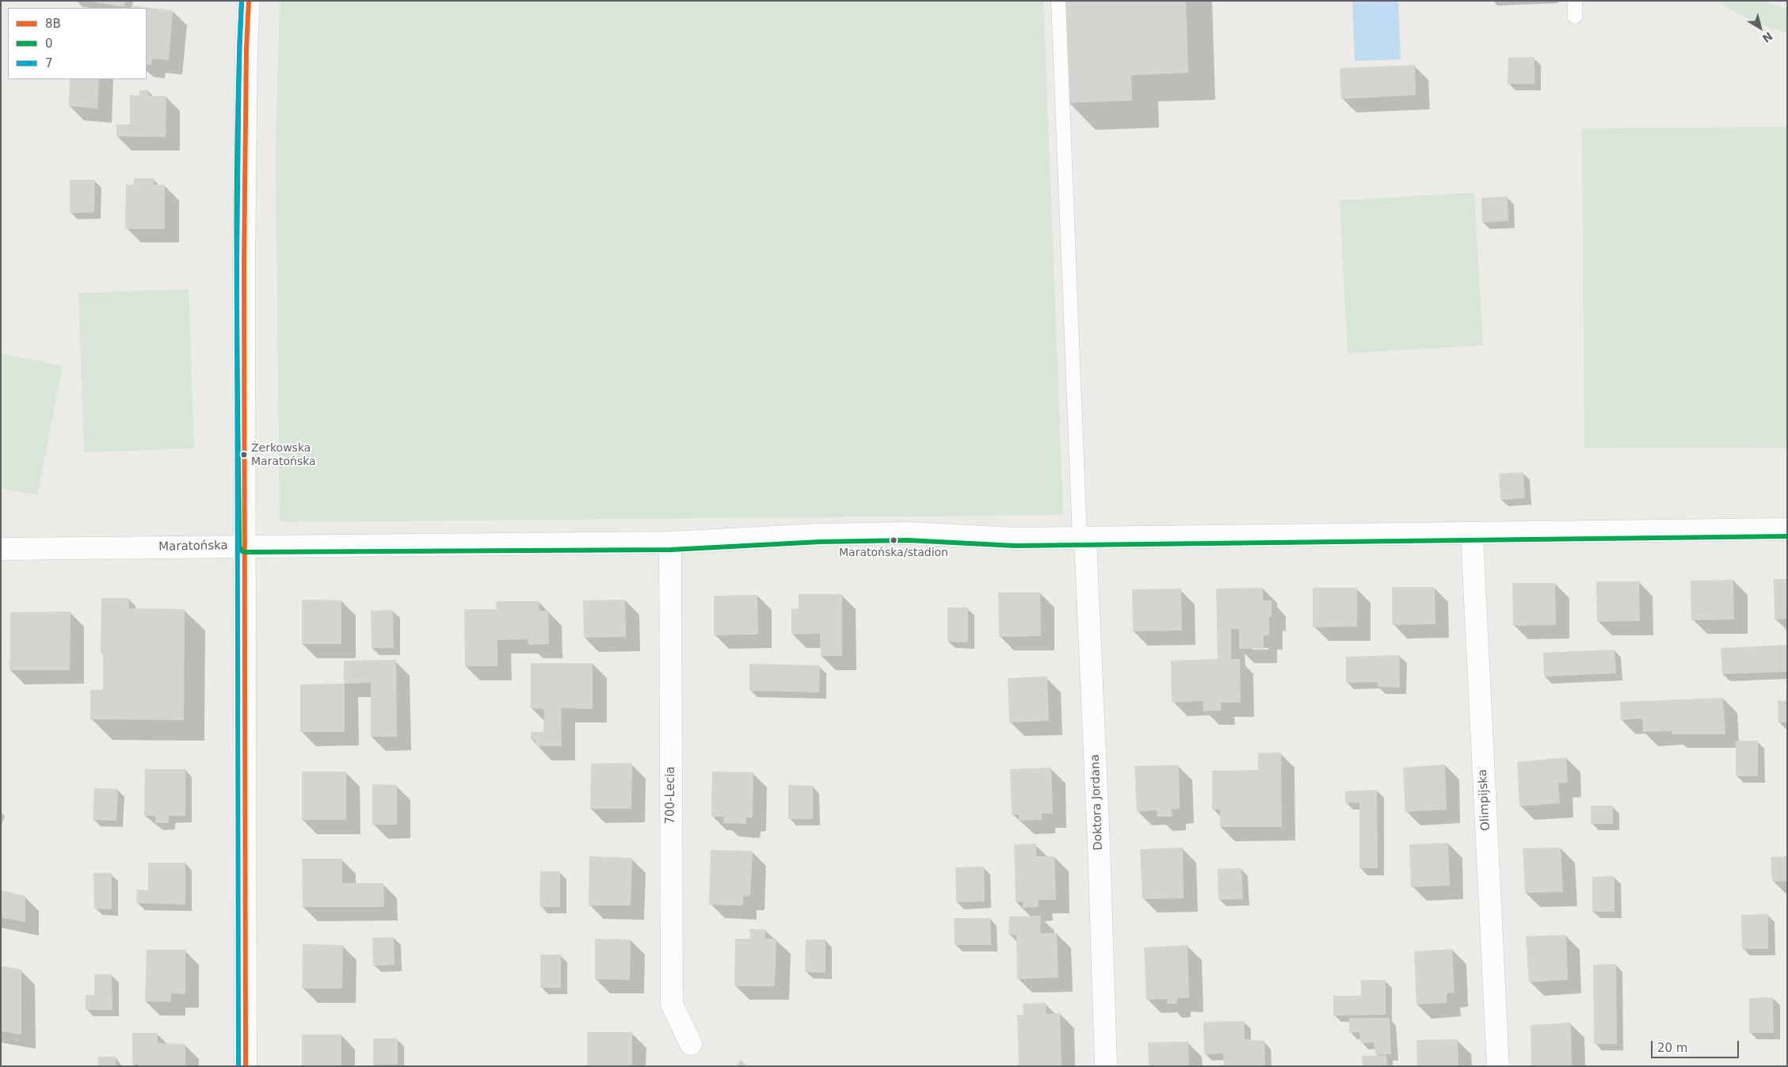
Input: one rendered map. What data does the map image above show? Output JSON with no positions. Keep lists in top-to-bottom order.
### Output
{
  "streets": {
    "street": [
      "Maratońska",
      "700-Lecia",
      "Olimpijska",
      "Doktora Jordana"
    ]
  },
  "crossings": [
    ["Maratońska", "700-Lecia"],
    ["Maratońska", "Olimpijska"],
    ["Maratońska", "Doktora Jordana"]
  ],
  "places": ["Żerkowska Maratońska", "Maratońska/stadion"],
  "lines": ["transit line 8B", "transit line 0", "transit line 7"],
  "legend": ["8B", "0", "7"],
  "scale_bar": "20 m",
  "north": "bottom right"
}
